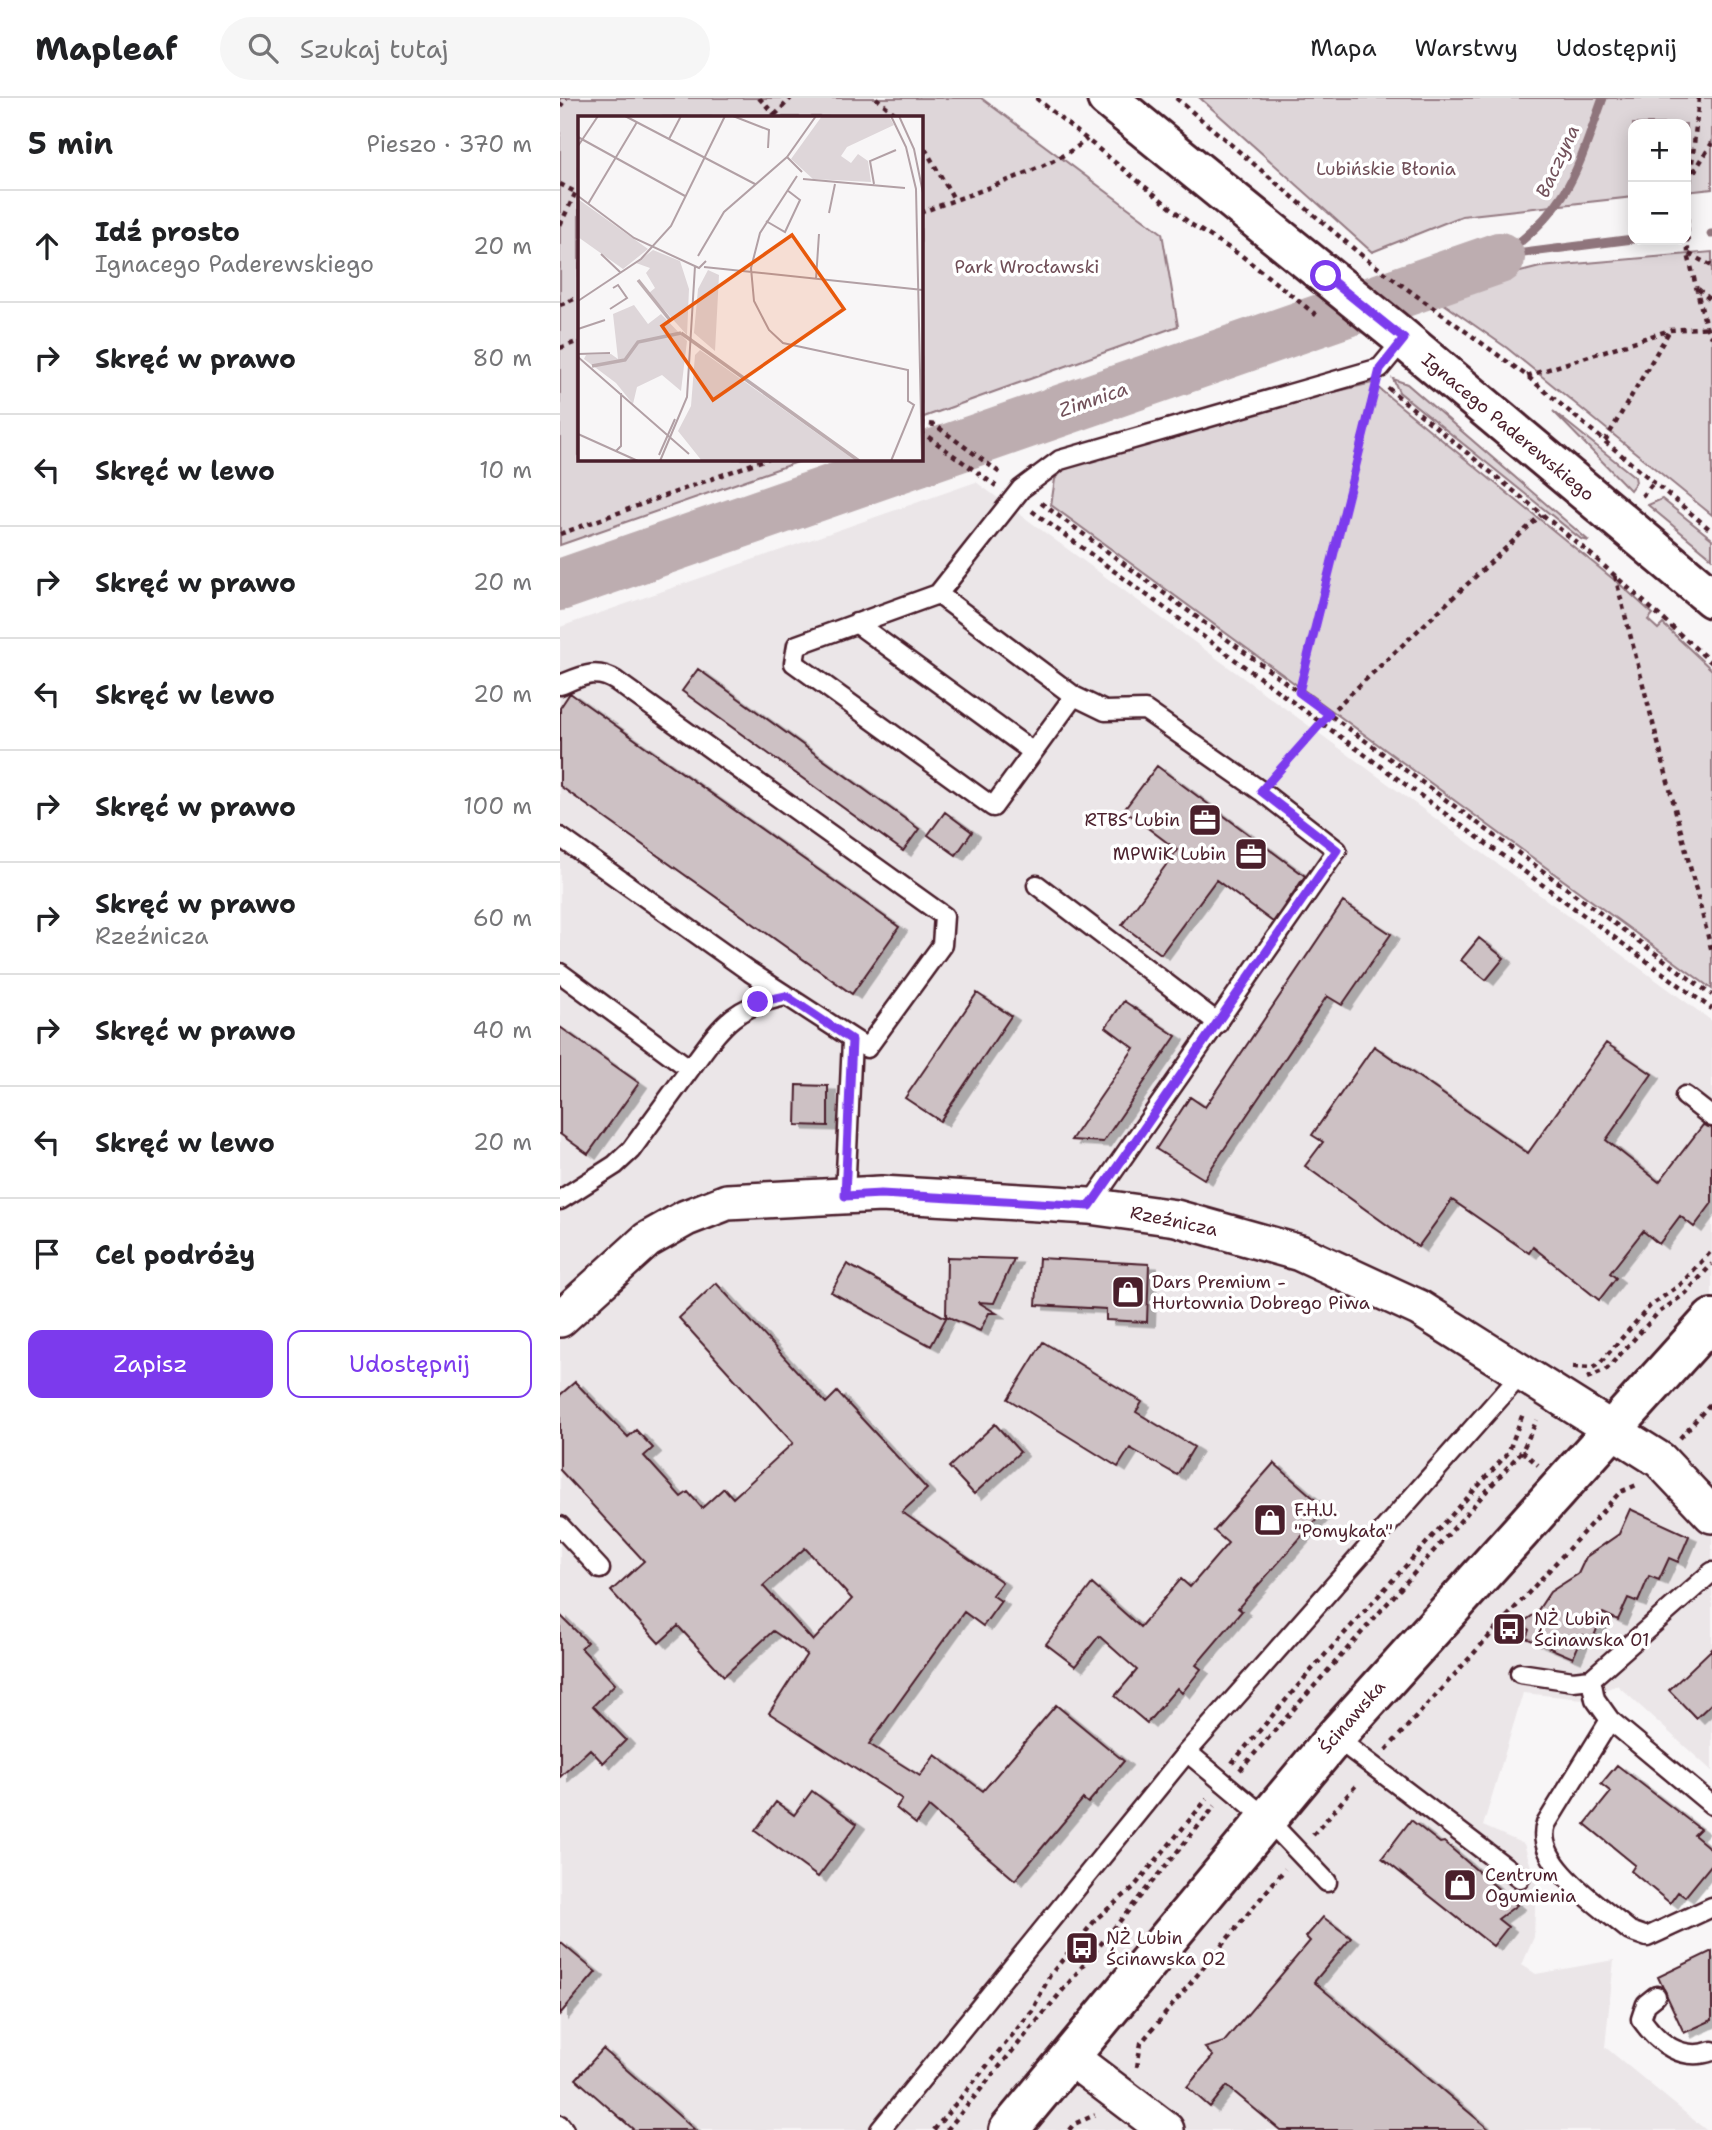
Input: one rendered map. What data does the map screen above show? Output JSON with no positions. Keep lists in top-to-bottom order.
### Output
{
  "streets": {
    "main road": ["Ignacego Paderewskiego", "Ścinawska"],
    "street": ["Rzeźnicza"]
  },
  "crossings": [
    ["Rzeźnicza", "Ścinawska"]
  ],
  "water": ["Baczyna", "Zimnica"],
  "parks": ["Lubińskie Błonia", "Park Wrocławski"],
  "places": {
    "office": ["RTBS Lubin", "MPWiK Lubin"],
    "shop": ["Dars Premium - Hurtownia Dobrego Piwa", "F.H.U. \"Pomykała\"", "Centrum Ogumienia"],
    "bus stop": ["NŻ Lubin Ścinawska 01", "NŻ Lubin Ścinawska 02"]
  },
  "page": {
    "header": "Mapleaf",
    "search": "Szukaj tutaj",
    "nav": ["Mapa", "Warstwy", "Udostępnij"],
    "heading": ["5 min", "Pieszo · 370 m"],
    "map_buttons": ["+", "−"],
    "list": [
      ["Idź prosto", "Ignacego Paderewskiego", "20 m"],
      ["Skręć w prawo", "80 m"],
      ["Skręć w lewo", "10 m"],
      ["Skręć w prawo", "20 m"],
      ["Skręć w lewo", "20 m"],
      ["Skręć w prawo", "100 m"],
      ["Skręć w prawo", "Rzeźnicza", "60 m"],
      ["Skręć w prawo", "40 m"],
      ["Skręć w lewo", "20 m"],
      "Cel podróży"
    ],
    "buttons": ["Zapisz", "Udostępnij"]
  }
}
